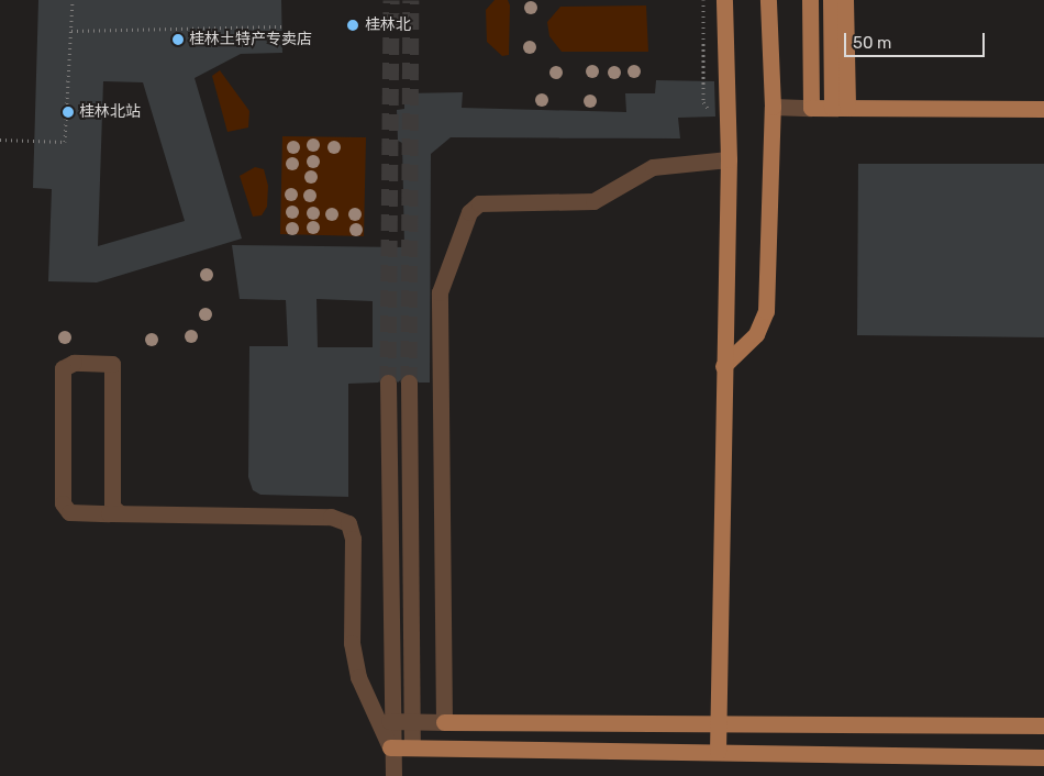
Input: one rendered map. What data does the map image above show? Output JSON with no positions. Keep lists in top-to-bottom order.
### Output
{
  "places": ["桂林北", "桂林土特产专卖店", "桂林北站"],
  "scale_bar": "50 m"
}
